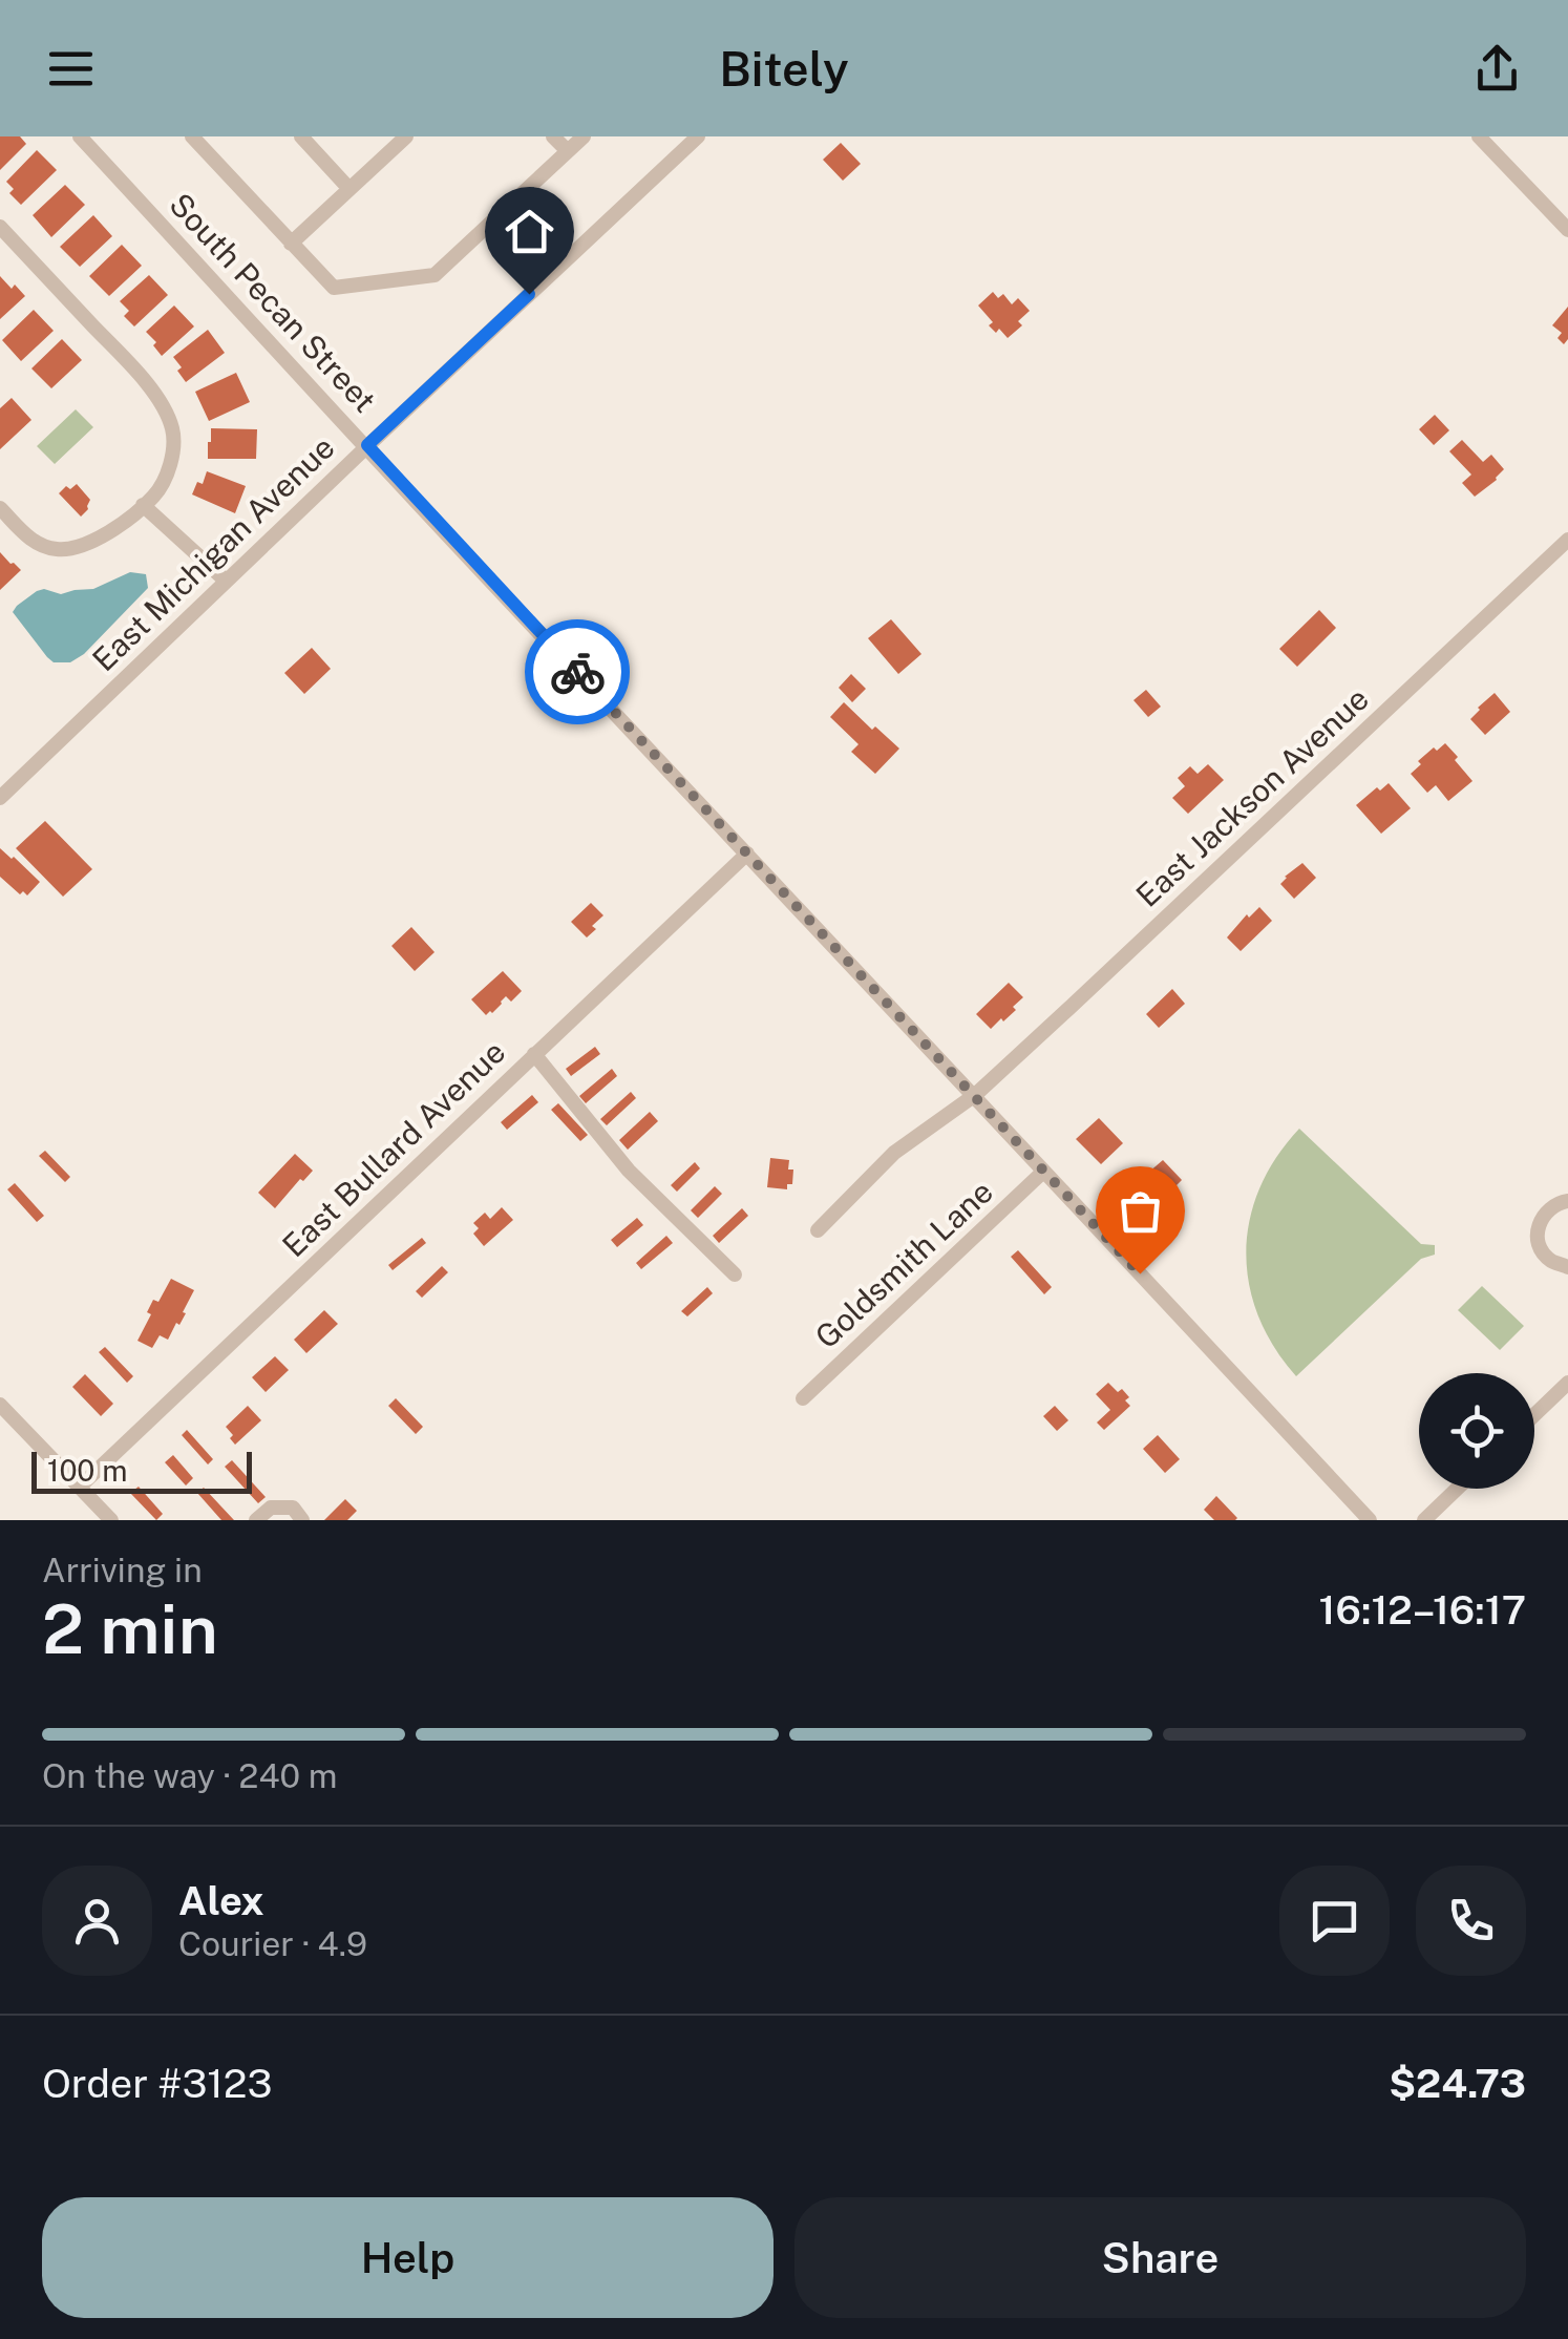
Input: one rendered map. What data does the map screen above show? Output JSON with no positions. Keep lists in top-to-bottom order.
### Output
{
  "streets": {
    "street": [
      "South Pecan Street",
      "East Michigan Avenue",
      "East Jackson Avenue",
      "East Bullard Avenue",
      "Goldsmith Lane"
    ]
  },
  "crossings": [
    ["South Pecan Street", "East Michigan Avenue"],
    ["South Pecan Street", "East Jackson Avenue"],
    ["South Pecan Street", "East Bullard Avenue"],
    ["South Pecan Street", "Goldsmith Lane"]
  ],
  "scale_bar": "100 m",
  "page": {
    "header": "Bitely",
    "scale": "100 m",
    "heading": ["2 min", "Arriving in", "16:12–16:17"],
    "panel": [
      "Alex",
      "Courier · 4.9",
      "Order #3123",
      "$24.73"
    ],
    "bar": "On the way · 240 m",
    "buttons": ["Help", "Share"]
  }
}
